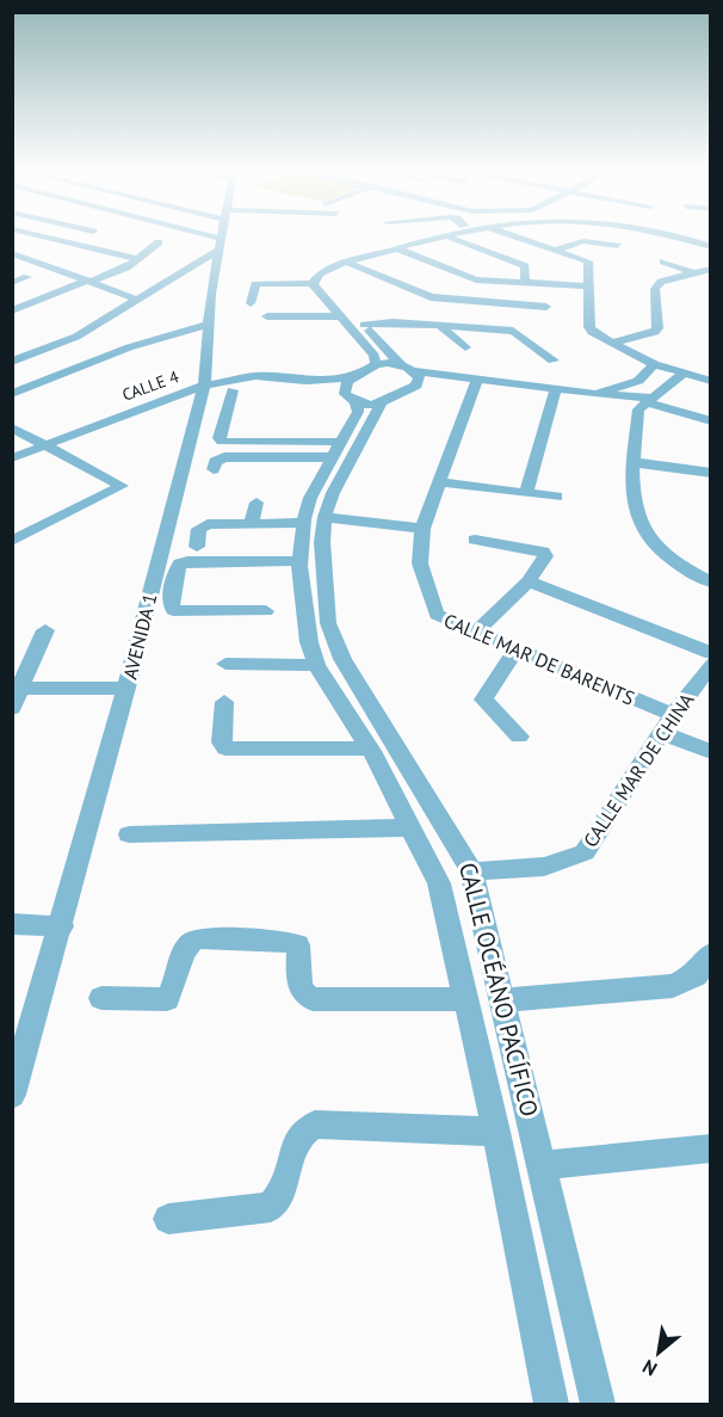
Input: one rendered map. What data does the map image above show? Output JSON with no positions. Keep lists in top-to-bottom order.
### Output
{
  "streets": {
    "street": [
      "CALLE 4",
      "AVENIDA 1",
      "CALLE MAR DE BARENTS",
      "CALLE MAR DE CHINA",
      "CALLE OCÉANO PACÍFICO"
    ]
  },
  "crossings": [
    ["CALLE 4", "AVENIDA 1"],
    ["CALLE 4", "CALLE OCÉANO PACÍFICO"],
    ["CALLE MAR DE BARENTS", "CALLE MAR DE CHINA"],
    ["CALLE MAR DE CHINA", "CALLE OCÉANO PACÍFICO"]
  ],
  "north": "bottom left"
}
